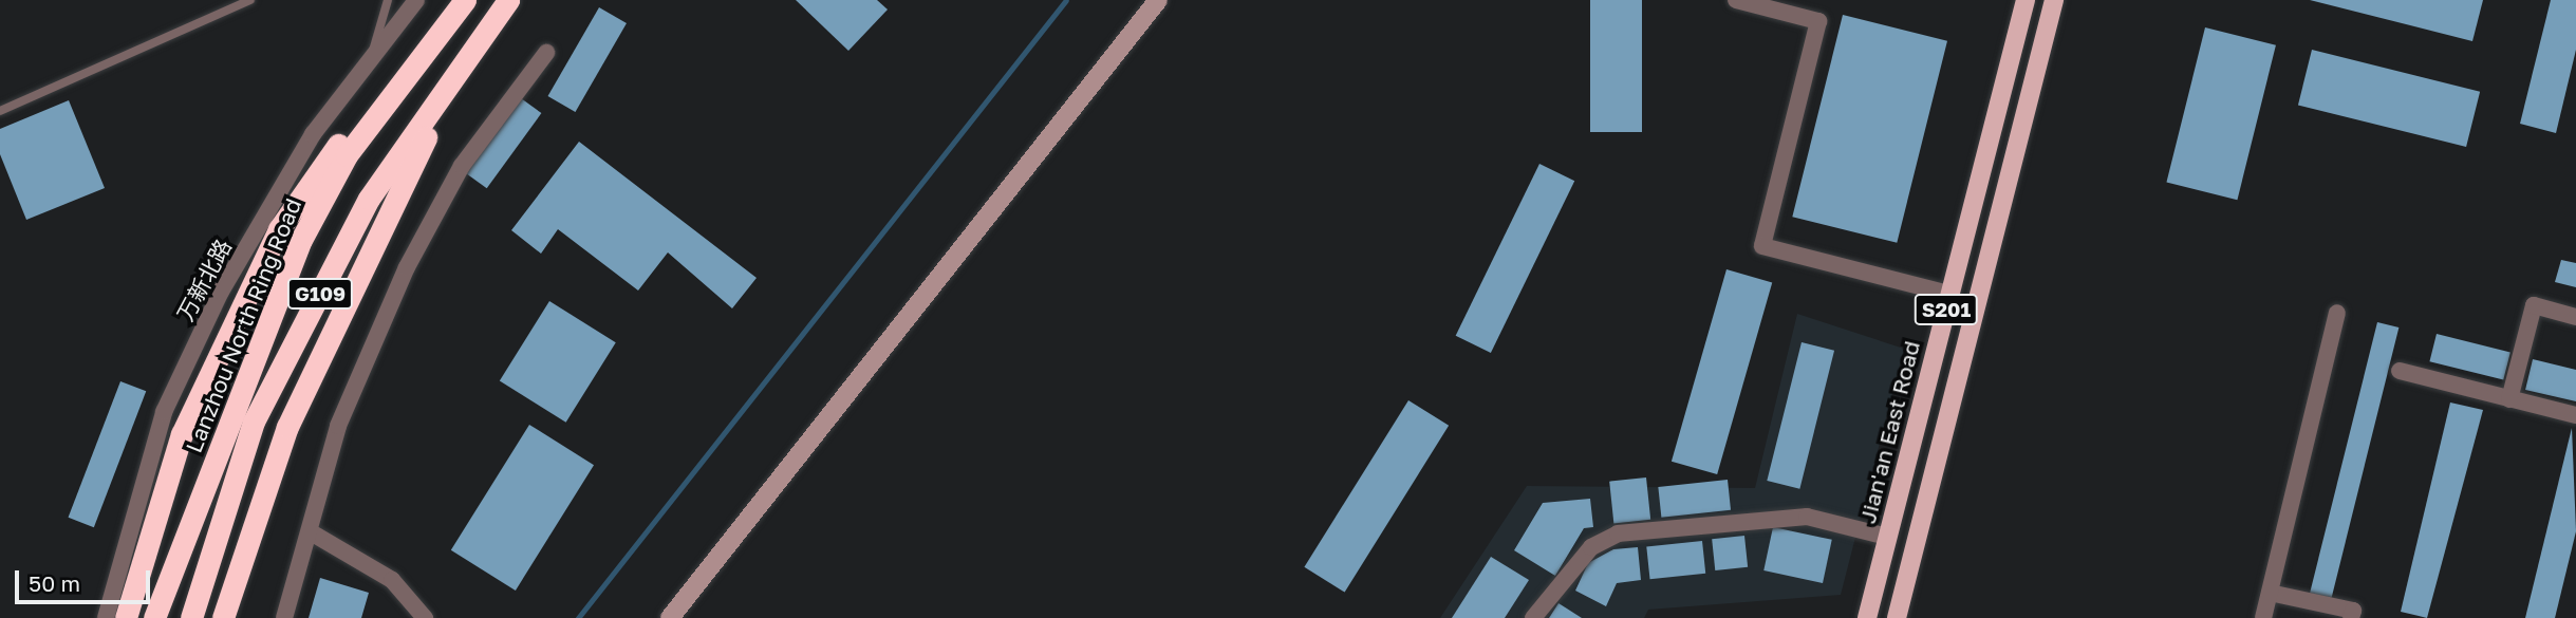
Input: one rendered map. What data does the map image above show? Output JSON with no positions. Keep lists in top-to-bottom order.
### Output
{
  "streets": {
    "highway": ["G109", "Lanzhou North Ring Road"],
    "main road": ["S201", "Jian'an East Road"],
    "street": ["万新北路"]
  },
  "scale_bar": "50 m"
}
